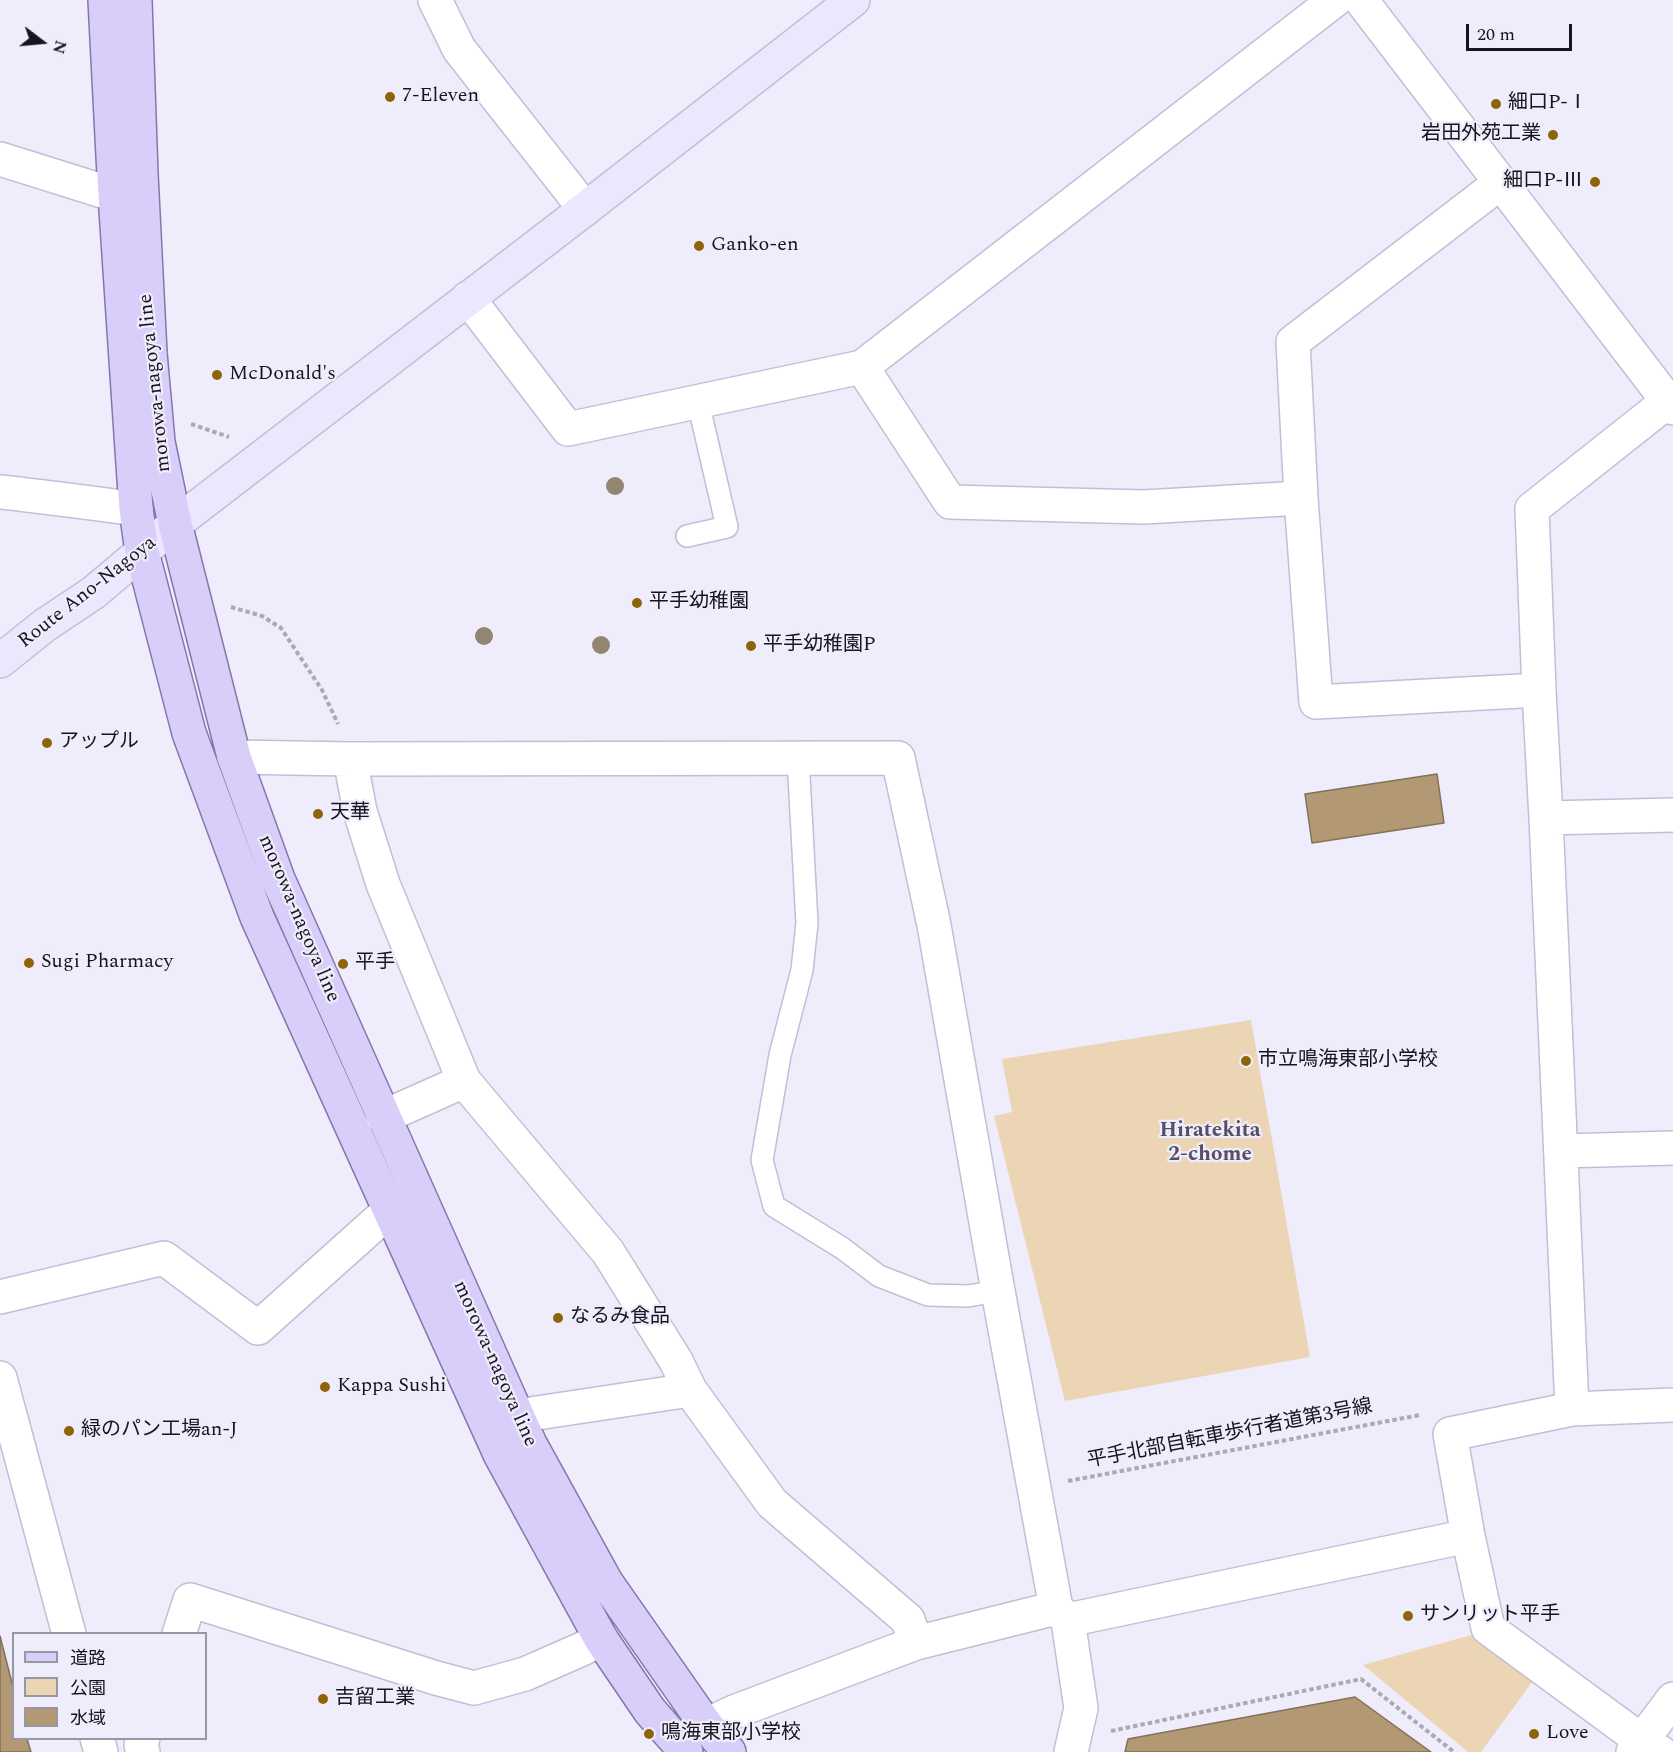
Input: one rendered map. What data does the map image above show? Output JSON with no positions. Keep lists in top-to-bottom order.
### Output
{
  "streets": {
    "main road": ["morowa-nagoya line"],
    "street": ["Route Ano-Nagoya"],
    "path": ["平手北部自転車歩行者道第3号線"]
  },
  "crossings": [
    ["morowa-nagoya line", "Route Ano-Nagoya"]
  ],
  "districts": ["Hiratekita 2-chome"],
  "places": [
    "7-Eleven",
    "細口P-Ⅰ",
    "岩田外苑工業",
    "細口P-Ⅲ",
    "Ganko-en",
    "McDonald's",
    "平手幼稚園",
    "平手幼稚園P",
    "アップル",
    "天華",
    "Sugi Pharmacy",
    "平手",
    "市立鳴海東部小学校",
    "なるみ食品",
    "Kappa Sushi",
    "緑のパン工場an-J",
    "サンリット平手",
    "吉留工業",
    "鳴海東部小学校",
    "Love"
  ],
  "legend": ["道路", "公園", "水域"],
  "scale_bar": "20 m",
  "north": "right"
}
